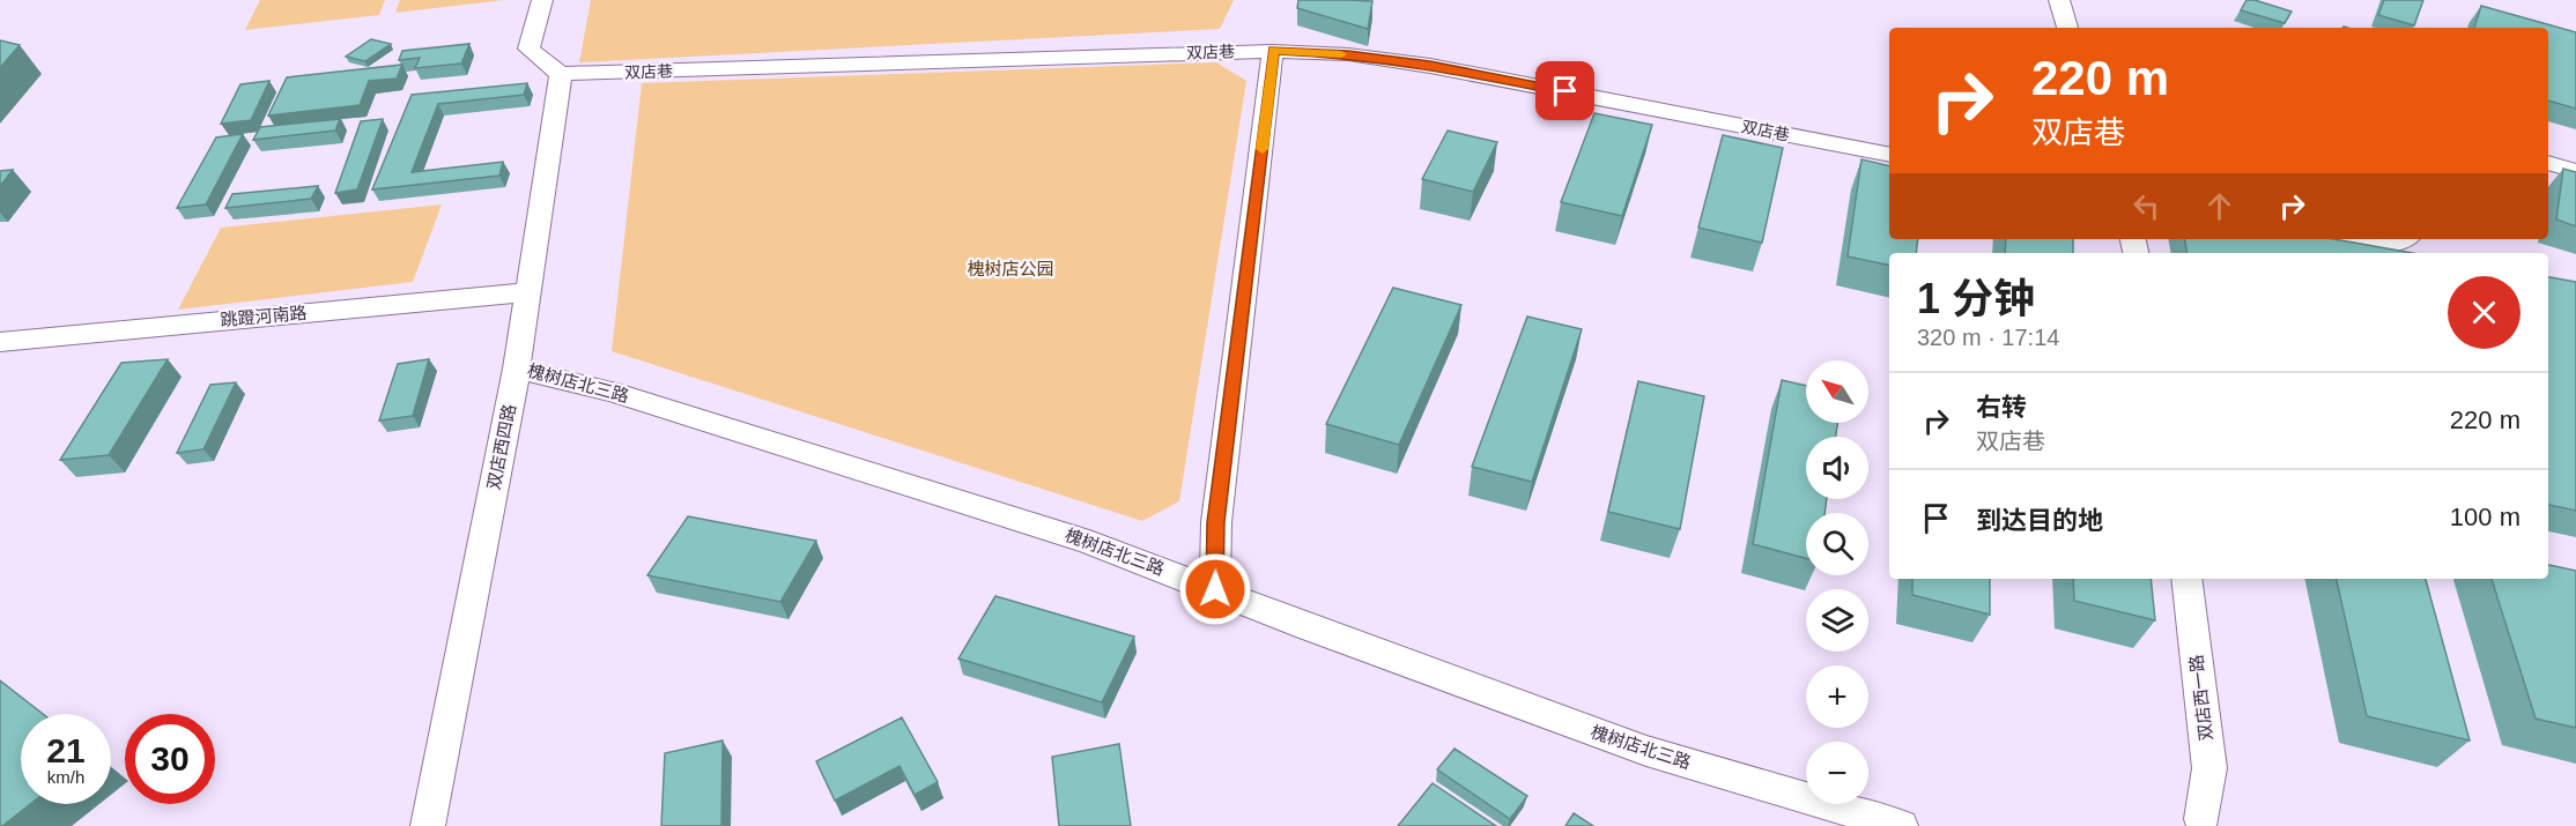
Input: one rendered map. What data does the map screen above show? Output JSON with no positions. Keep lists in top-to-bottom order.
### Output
{
  "streets": {
    "street": [
      "双店巷",
      "跳蹬河南路",
      "槐树店北三路",
      "双店西四路",
      "双店西一路"
    ]
  },
  "crossings": [
    ["双店巷", "双店西四路"],
    ["跳蹬河南路", "双店西四路"],
    ["槐树店北三路", "双店西四路"]
  ],
  "parks": ["槐树店公园"],
  "north": "top left",
  "page": {
    "turn": ["220 m", "双店巷"],
    "heading": ["1 分钟", "320 m · 17:14"],
    "map_buttons": ["+", "−"],
    "list": [
      {
        "name": "右转",
        "note": "双店巷",
        "value": "220 m"
      },
      {
        "name": "到达目的地",
        "value": "100 m"
      }
    ],
    "speed": "21 km/h",
    "limit": "30"
  }
}
